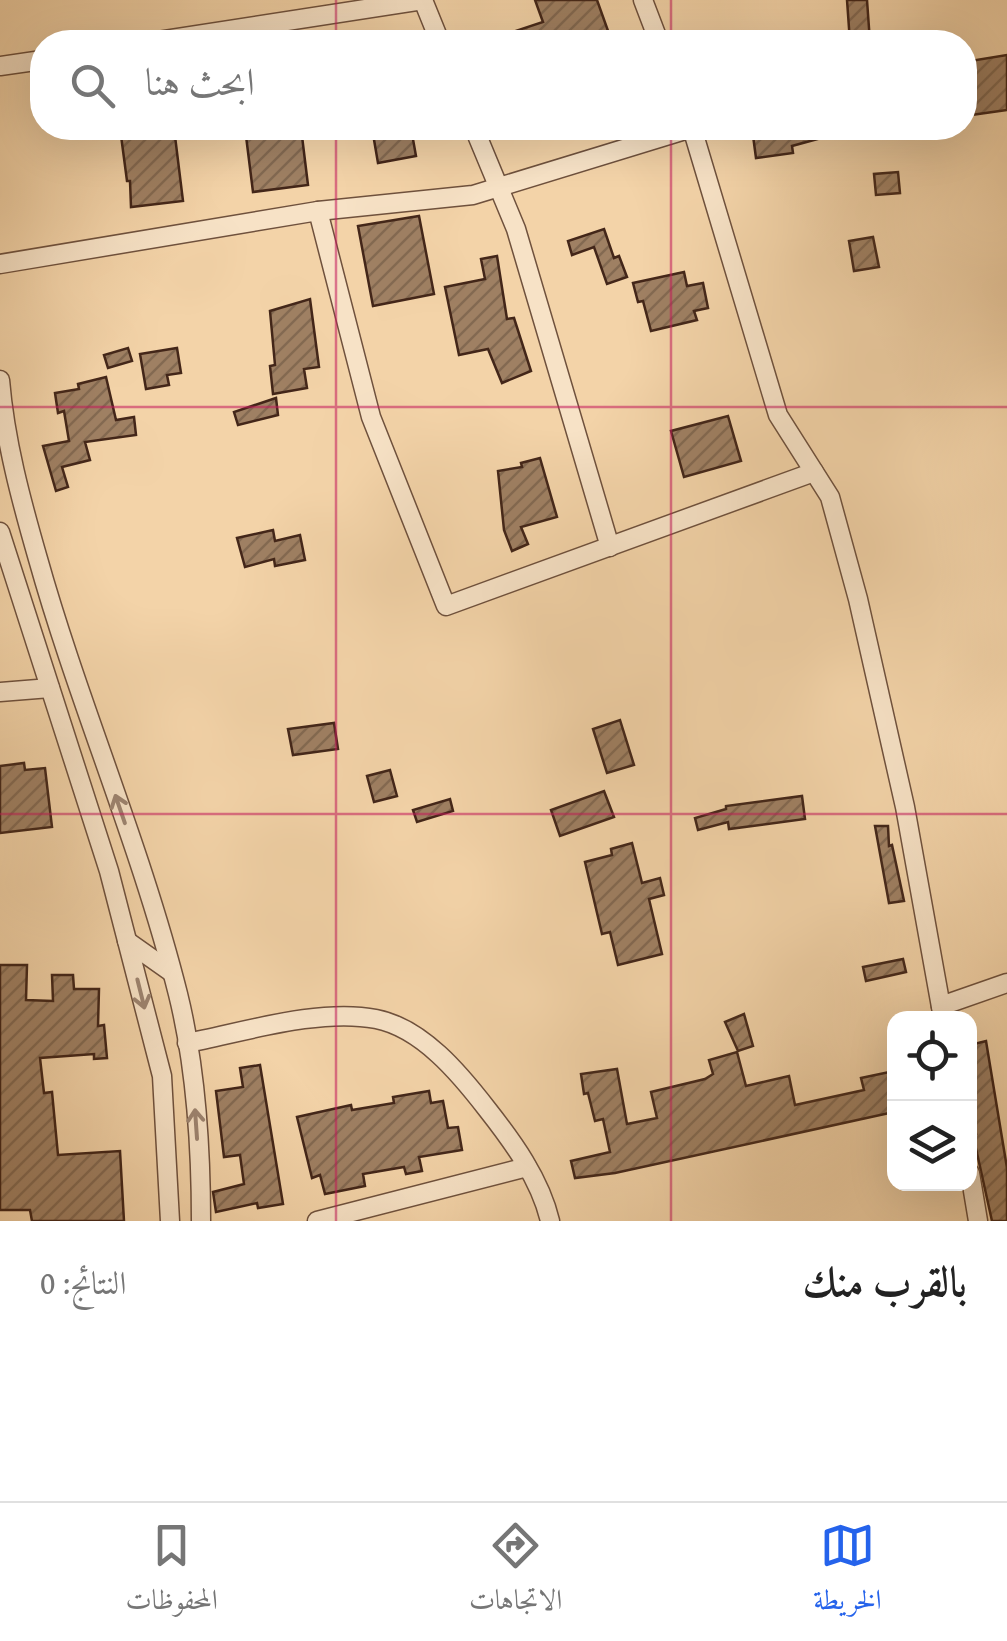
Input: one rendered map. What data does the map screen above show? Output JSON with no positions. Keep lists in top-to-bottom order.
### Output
{
  "page": {
    "search": "ابحث هنا",
    "heading": ["بالقرب منك", "النتائج: 0"],
    "nav": ["الخريطة", "الاتجاهات", "المحفوظات"]
  }
}
